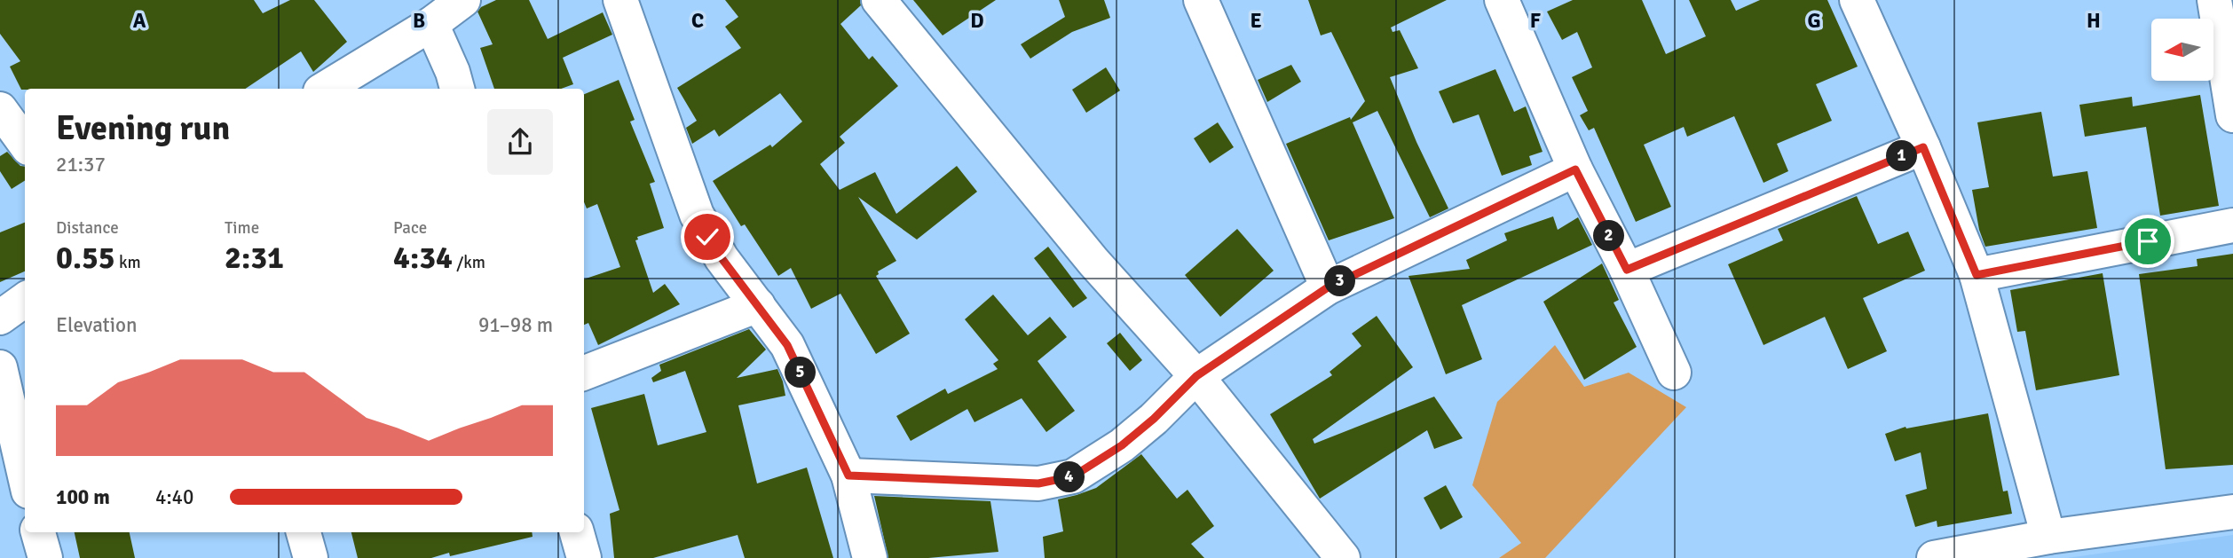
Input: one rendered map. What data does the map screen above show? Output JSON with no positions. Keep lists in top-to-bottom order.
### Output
{
  "north": "left",
  "page": {
    "heading": ["Evening run", "21:37"],
    "pins": [
      "1",
      "2",
      "3",
      "5",
      "4"
    ],
    "stats": [
      ["Distance", "0.55 km"],
      ["Time", "2:31"],
      ["Pace", "4:34 /km"]
    ],
    "chart": ["Elevation", "91–98 m"],
    "list": [
      {
        "name": "100 m",
        "note": "4:40"
      }
    ]
  },
  "grid": {
    "columns": [
      "A",
      "B",
      "C",
      "D",
      "E",
      "F",
      "G",
      "H"
    ]
  }
}
